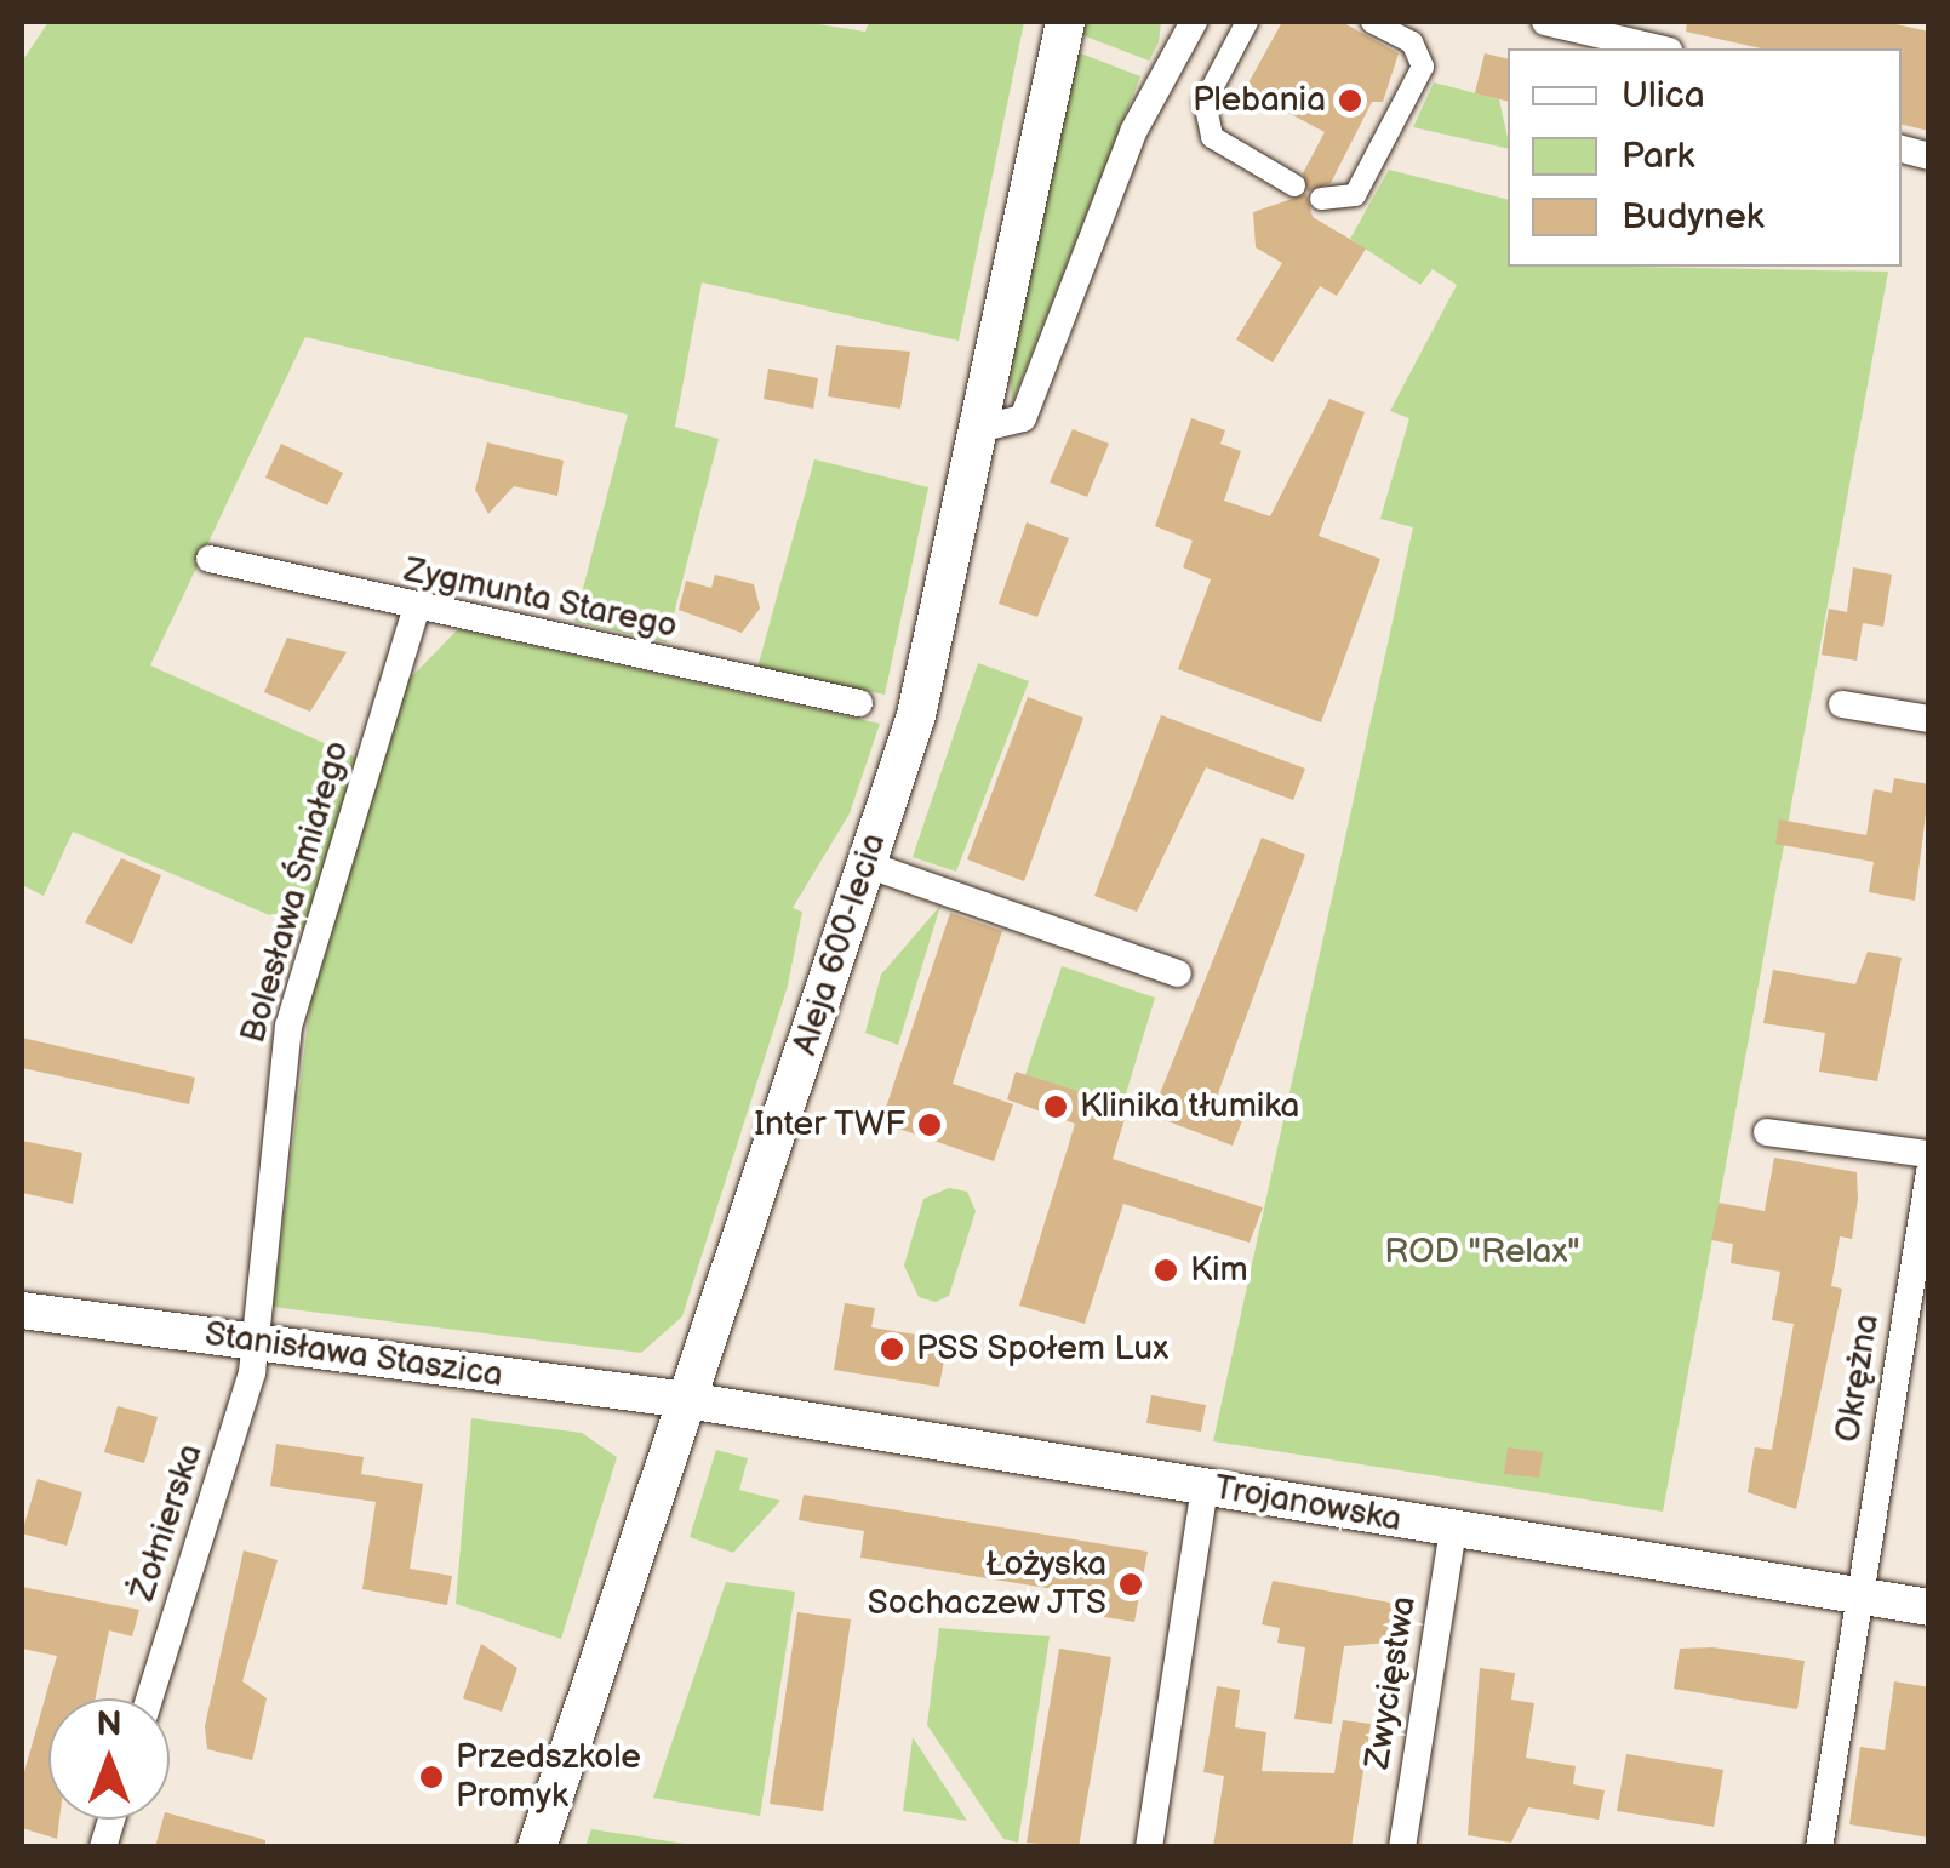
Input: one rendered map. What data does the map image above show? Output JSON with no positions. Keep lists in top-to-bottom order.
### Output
{
  "streets": {
    "main road": ["Aleja 600-lecia"],
    "street": [
      "Zygmunta Starego",
      "Bolesława Śmiałego",
      "Stanisława Staszica",
      "Okrężna",
      "Trojanowska",
      "Żołnierska",
      "Zwycięstwa"
    ]
  },
  "crossings": [
    ["Zygmunta Starego", "Bolesława Śmiałego"],
    ["Bolesława Śmiałego", "Stanisława Staszica"],
    ["Bolesława Śmiałego", "Żołnierska"],
    ["Aleja 600-lecia", "Stanisława Staszica"],
    ["Aleja 600-lecia", "Trojanowska"],
    ["Stanisława Staszica", "Trojanowska"],
    ["Stanisława Staszica", "Żołnierska"],
    ["Okrężna", "Trojanowska"],
    ["Trojanowska", "Zwycięstwa"]
  ],
  "parks": ["ROD \"Relax\""],
  "places": [
    "Plebania",
    "Klinika tłumika",
    "Inter TWF",
    "Kim",
    "PSS Społem Lux",
    "Łożyska Sochaczew JTS",
    "Przedszkole Promyk"
  ],
  "legend": ["Ulica", "Park", "Budynek"],
  "north": "top"
}
